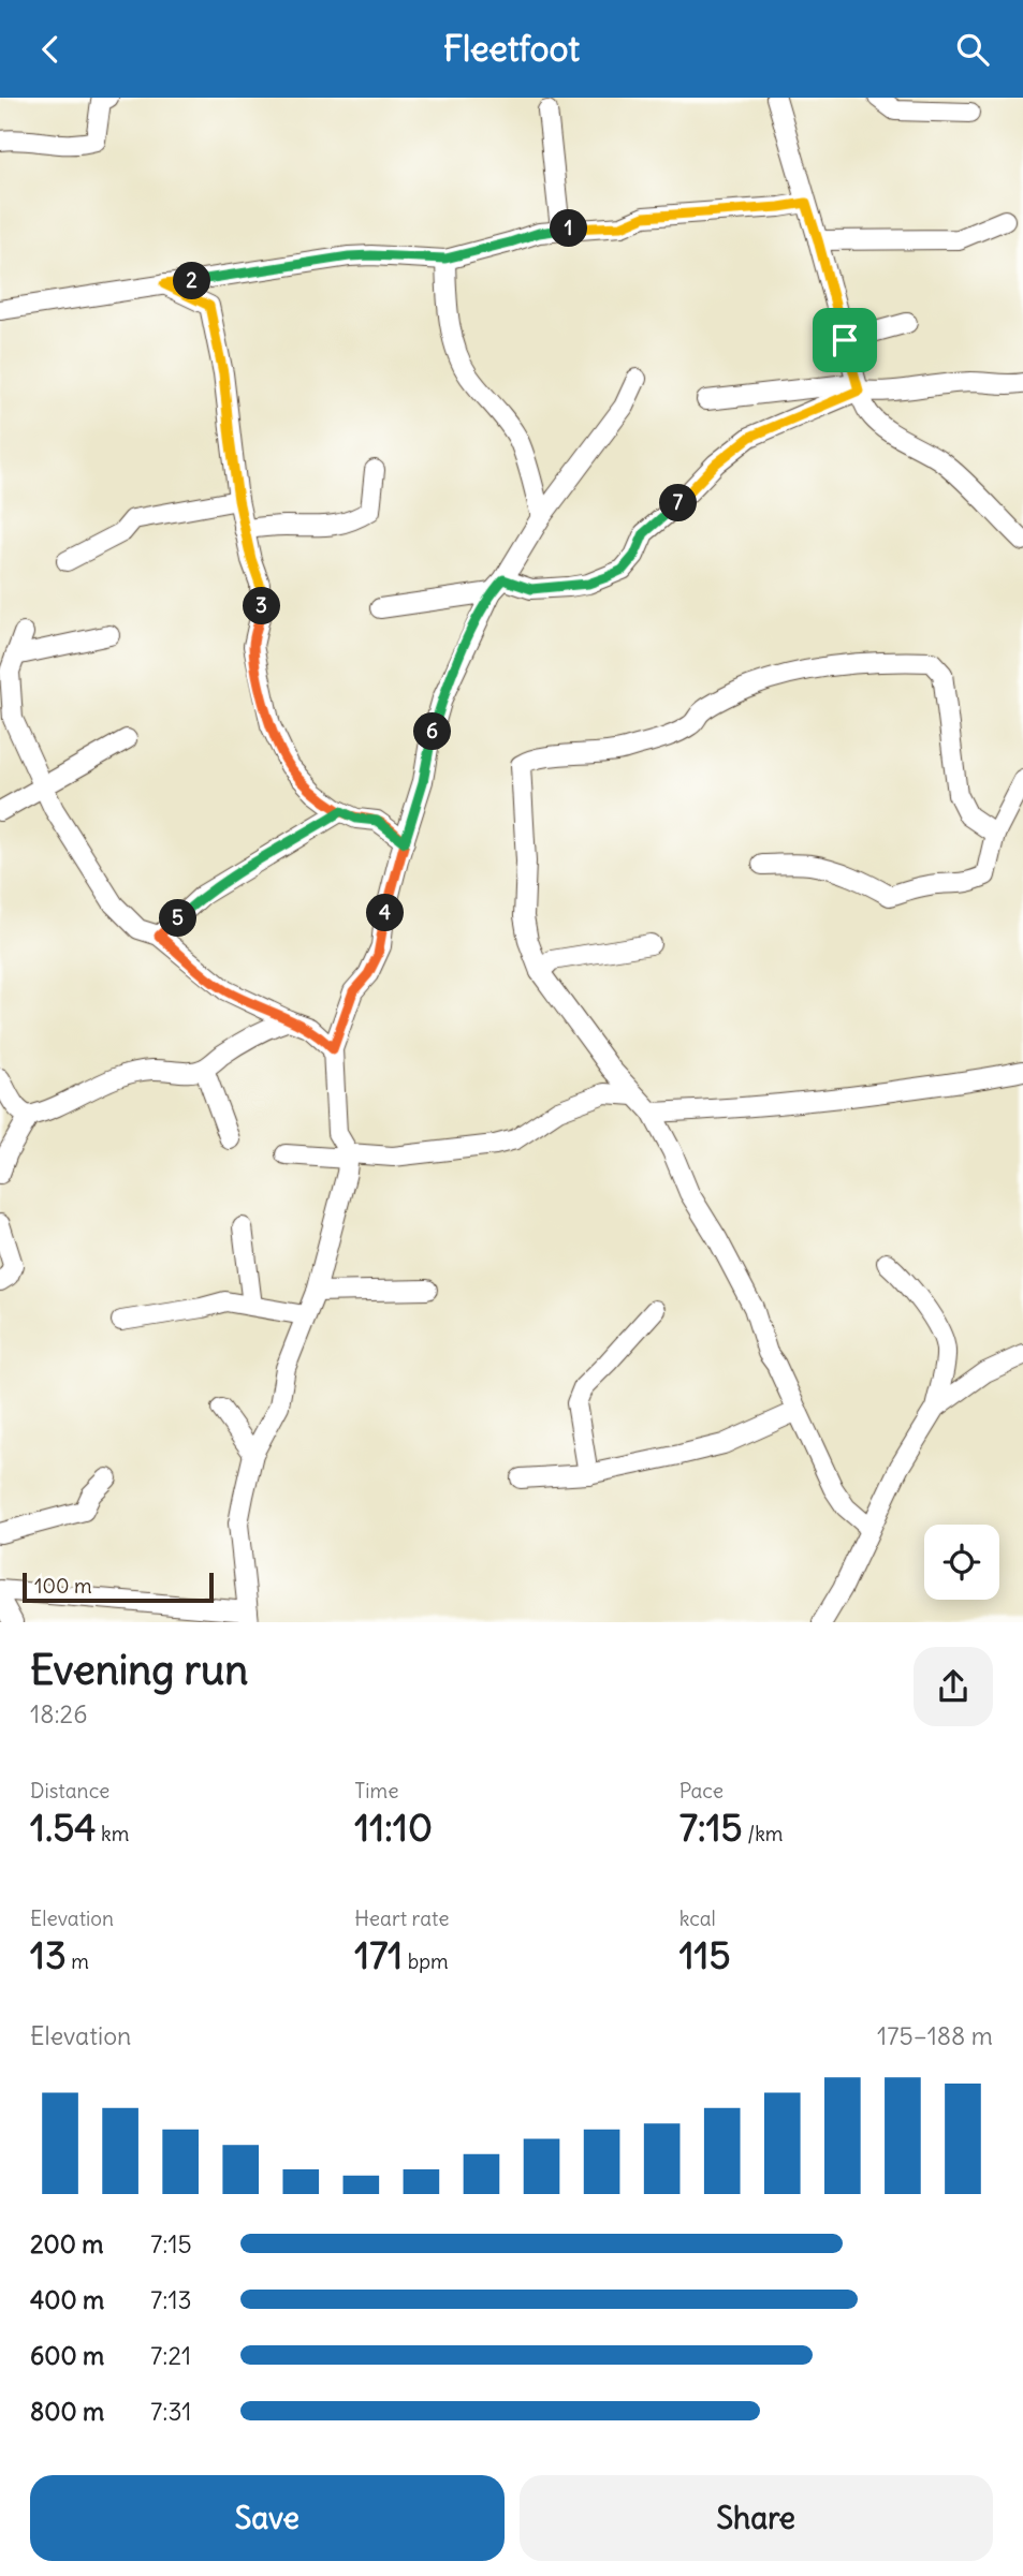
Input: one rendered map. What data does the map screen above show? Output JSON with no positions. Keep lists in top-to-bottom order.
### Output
{
  "scale_bar": "100 m",
  "page": {
    "header": "Fleetfoot",
    "pins": [
      "1",
      "2",
      "7",
      "3",
      "6",
      "4",
      "5"
    ],
    "scale": "100 m",
    "heading": ["Evening run", "18:26"],
    "stats": [
      ["Distance", "1.54 km"],
      ["Time", "11:10"],
      ["Pace", "7:15 /km"],
      ["Elevation", "13 m"],
      ["Heart rate", "171 bpm"],
      ["kcal", "115"]
    ],
    "chart": ["Elevation", "175–188 m"],
    "list": [
      {
        "name": "200 m",
        "note": "7:15"
      },
      {
        "name": "400 m",
        "note": "7:13"
      },
      {
        "name": "600 m",
        "note": "7:21"
      },
      {
        "name": "800 m",
        "note": "7:31"
      }
    ],
    "buttons": ["Save", "Share"]
  }
}
